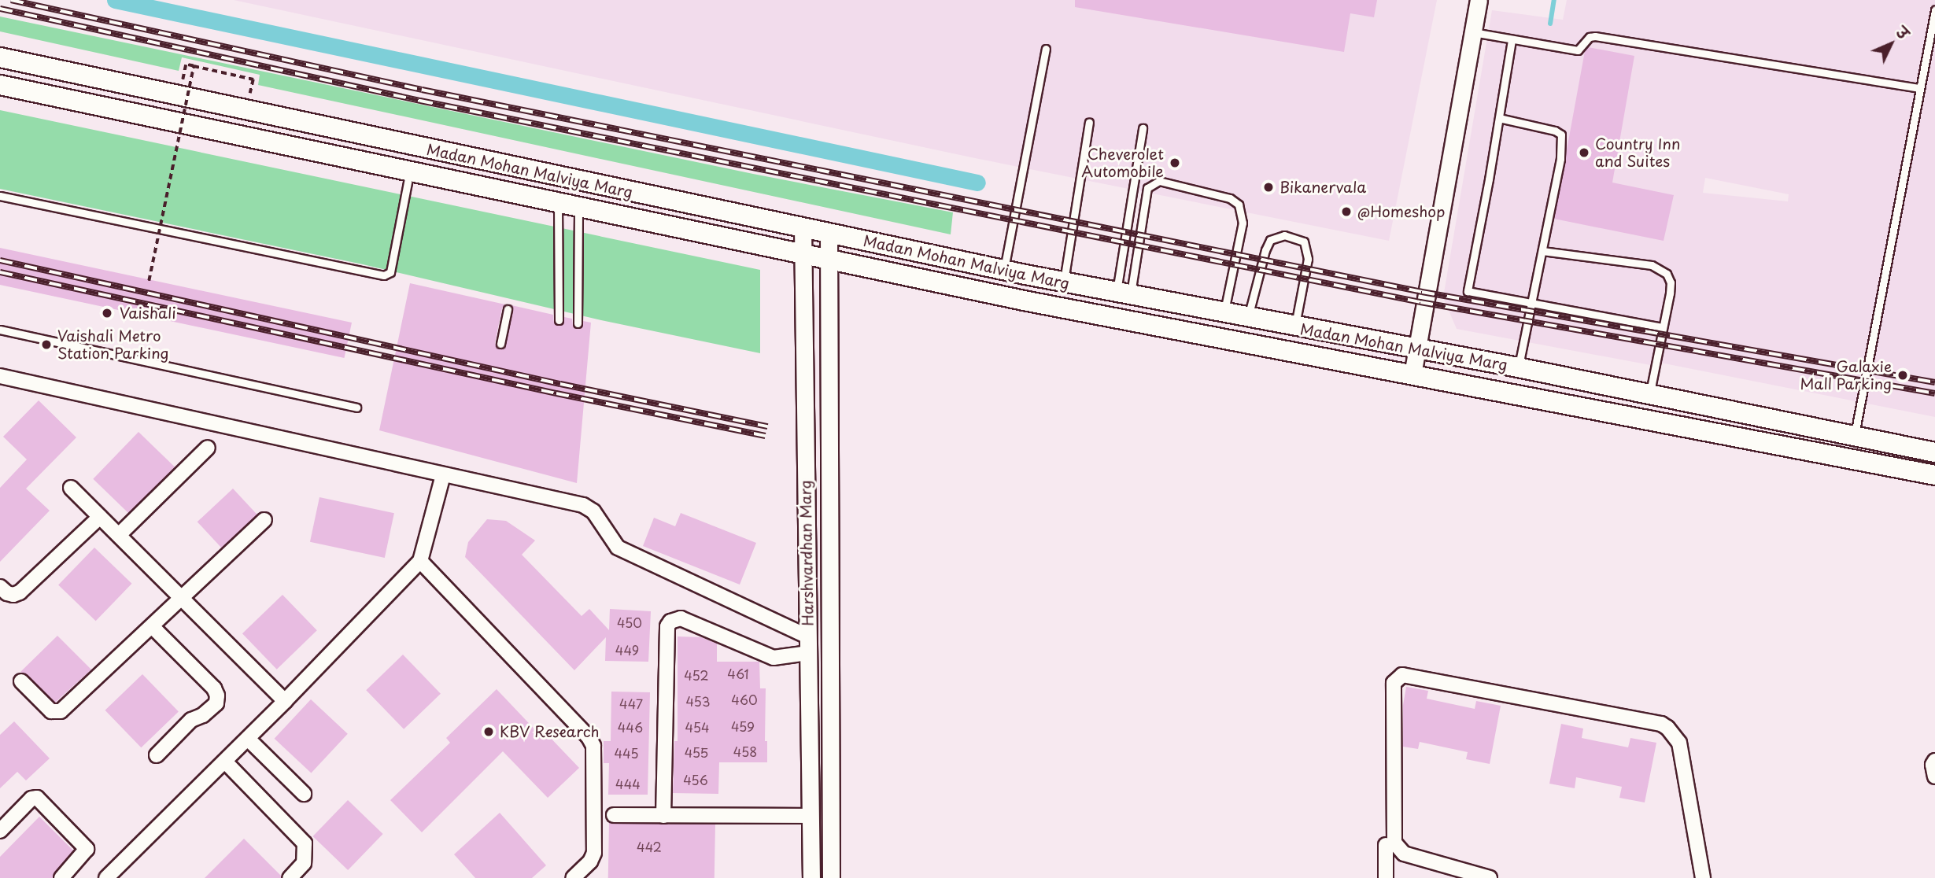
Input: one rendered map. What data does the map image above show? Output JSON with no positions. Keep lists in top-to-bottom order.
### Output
{
  "streets": {
    "main road": ["Madan Mohan Malviya Marg"],
    "street": ["Harshvardhan Marg"]
  },
  "crossings": [
    ["Madan Mohan Malviya Marg", "Harshvardhan Marg"]
  ],
  "places": [
    "Country Inn and Suites",
    "Cheverolet Automobile",
    "Bikanervala",
    "@Homeshop",
    "Vaishali",
    "Vaishali Metro Station Parking",
    "Galaxie Mall Parking",
    "KBV Research"
  ],
  "house_numbers": [
    "450",
    "449",
    "461",
    "452",
    "460",
    "453",
    "447",
    "459",
    "446",
    "454",
    "458",
    "455",
    "445",
    "456",
    "444",
    "442"
  ],
  "north": "top right"
}
